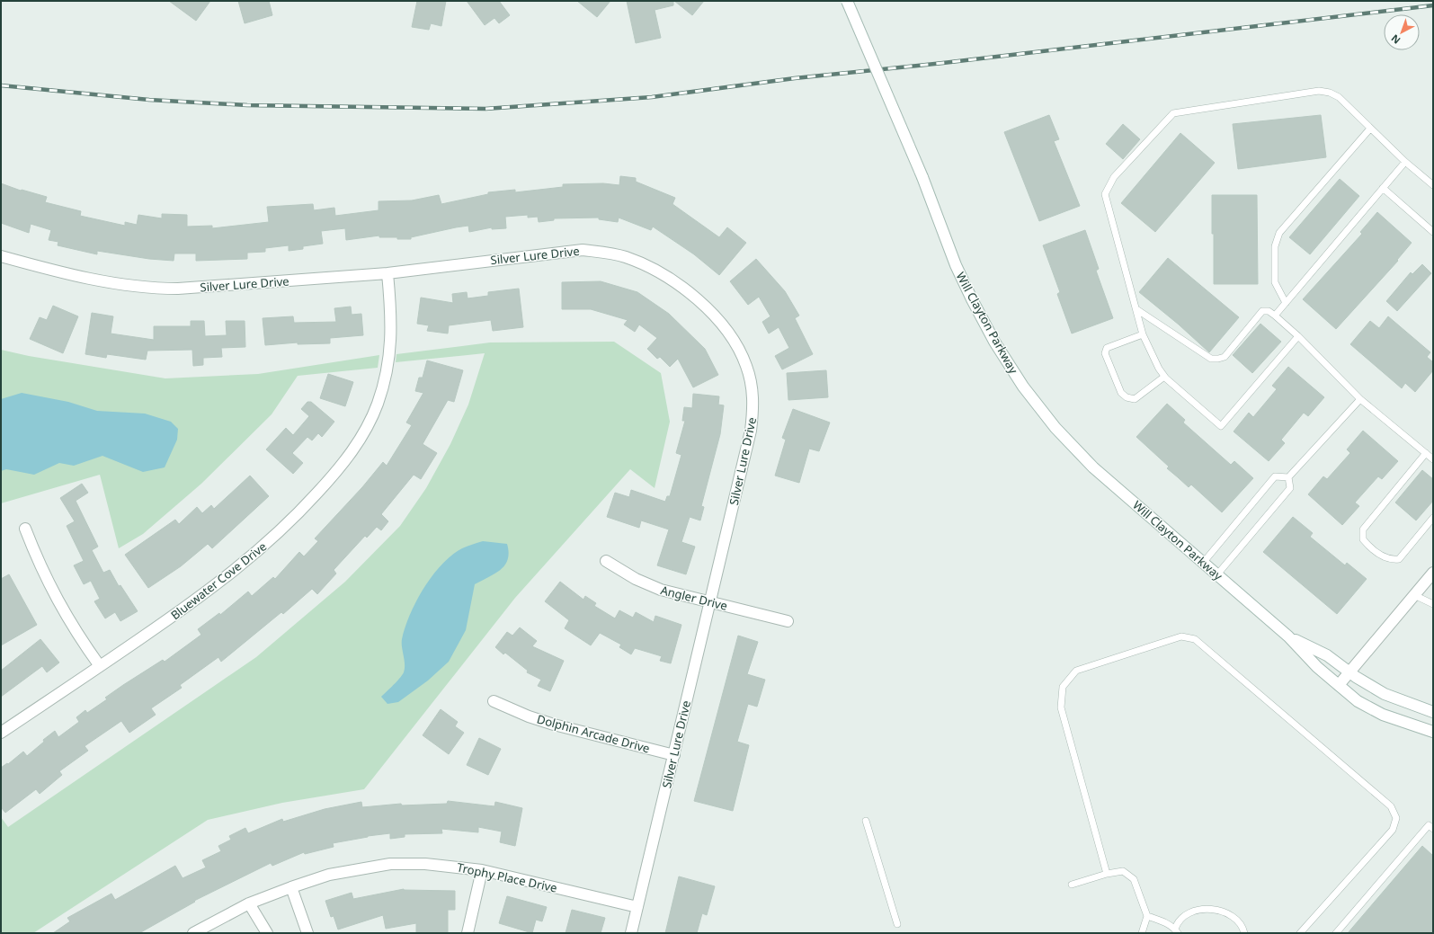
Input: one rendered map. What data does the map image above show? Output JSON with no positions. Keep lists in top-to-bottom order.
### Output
{
  "streets": {
    "street": [
      "Silver Lure Drive",
      "Will Clayton Parkway",
      "Bluewater Cove Drive",
      "Angler Drive",
      "Dolphin Arcade Drive",
      "Trophy Place Drive"
    ]
  },
  "crossings": [
    ["Silver Lure Drive", "Bluewater Cove Drive"],
    ["Silver Lure Drive", "Angler Drive"],
    ["Silver Lure Drive", "Dolphin Arcade Drive"],
    ["Silver Lure Drive", "Trophy Place Drive"]
  ],
  "north": "bottom left"
}
